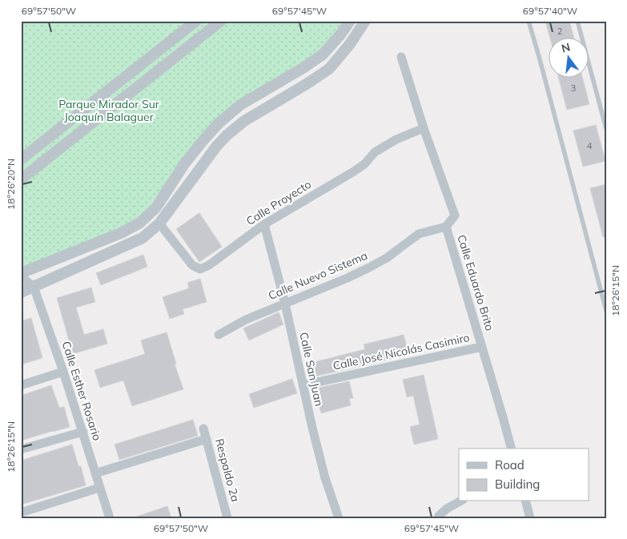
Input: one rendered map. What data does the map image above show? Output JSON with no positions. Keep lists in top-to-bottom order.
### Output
{
  "streets": {
    "street": [
      "Calle Proyecto",
      "Calle Nuevo Sistema",
      "Calle Eduardo Brito",
      "Calle José Nicolás Casimiro",
      "Calle San Juan",
      "Calle Esther Rosario",
      "Respaldo 2a"
    ]
  },
  "crossings": [
    ["Calle Proyecto", "Calle Eduardo Brito"],
    ["Calle Proyecto", "Calle San Juan"],
    ["Calle Nuevo Sistema", "Calle Eduardo Brito"],
    ["Calle Nuevo Sistema", "Calle San Juan"],
    ["Calle Eduardo Brito", "Calle José Nicolás Casimiro"],
    ["Calle José Nicolás Casimiro", "Calle San Juan"]
  ],
  "parks": ["Parque Mirador Sur Joaquín Balaguer"],
  "house_numbers": ["2", "3", "4"],
  "legend": ["Road", "Building"],
  "north": "top",
  "coordinates": [
    "69°57'50\"W",
    "69°57'45\"W",
    "69°57'40\"W",
    "18°26'20\"N",
    "18°26'15\"N"
  ]
}
